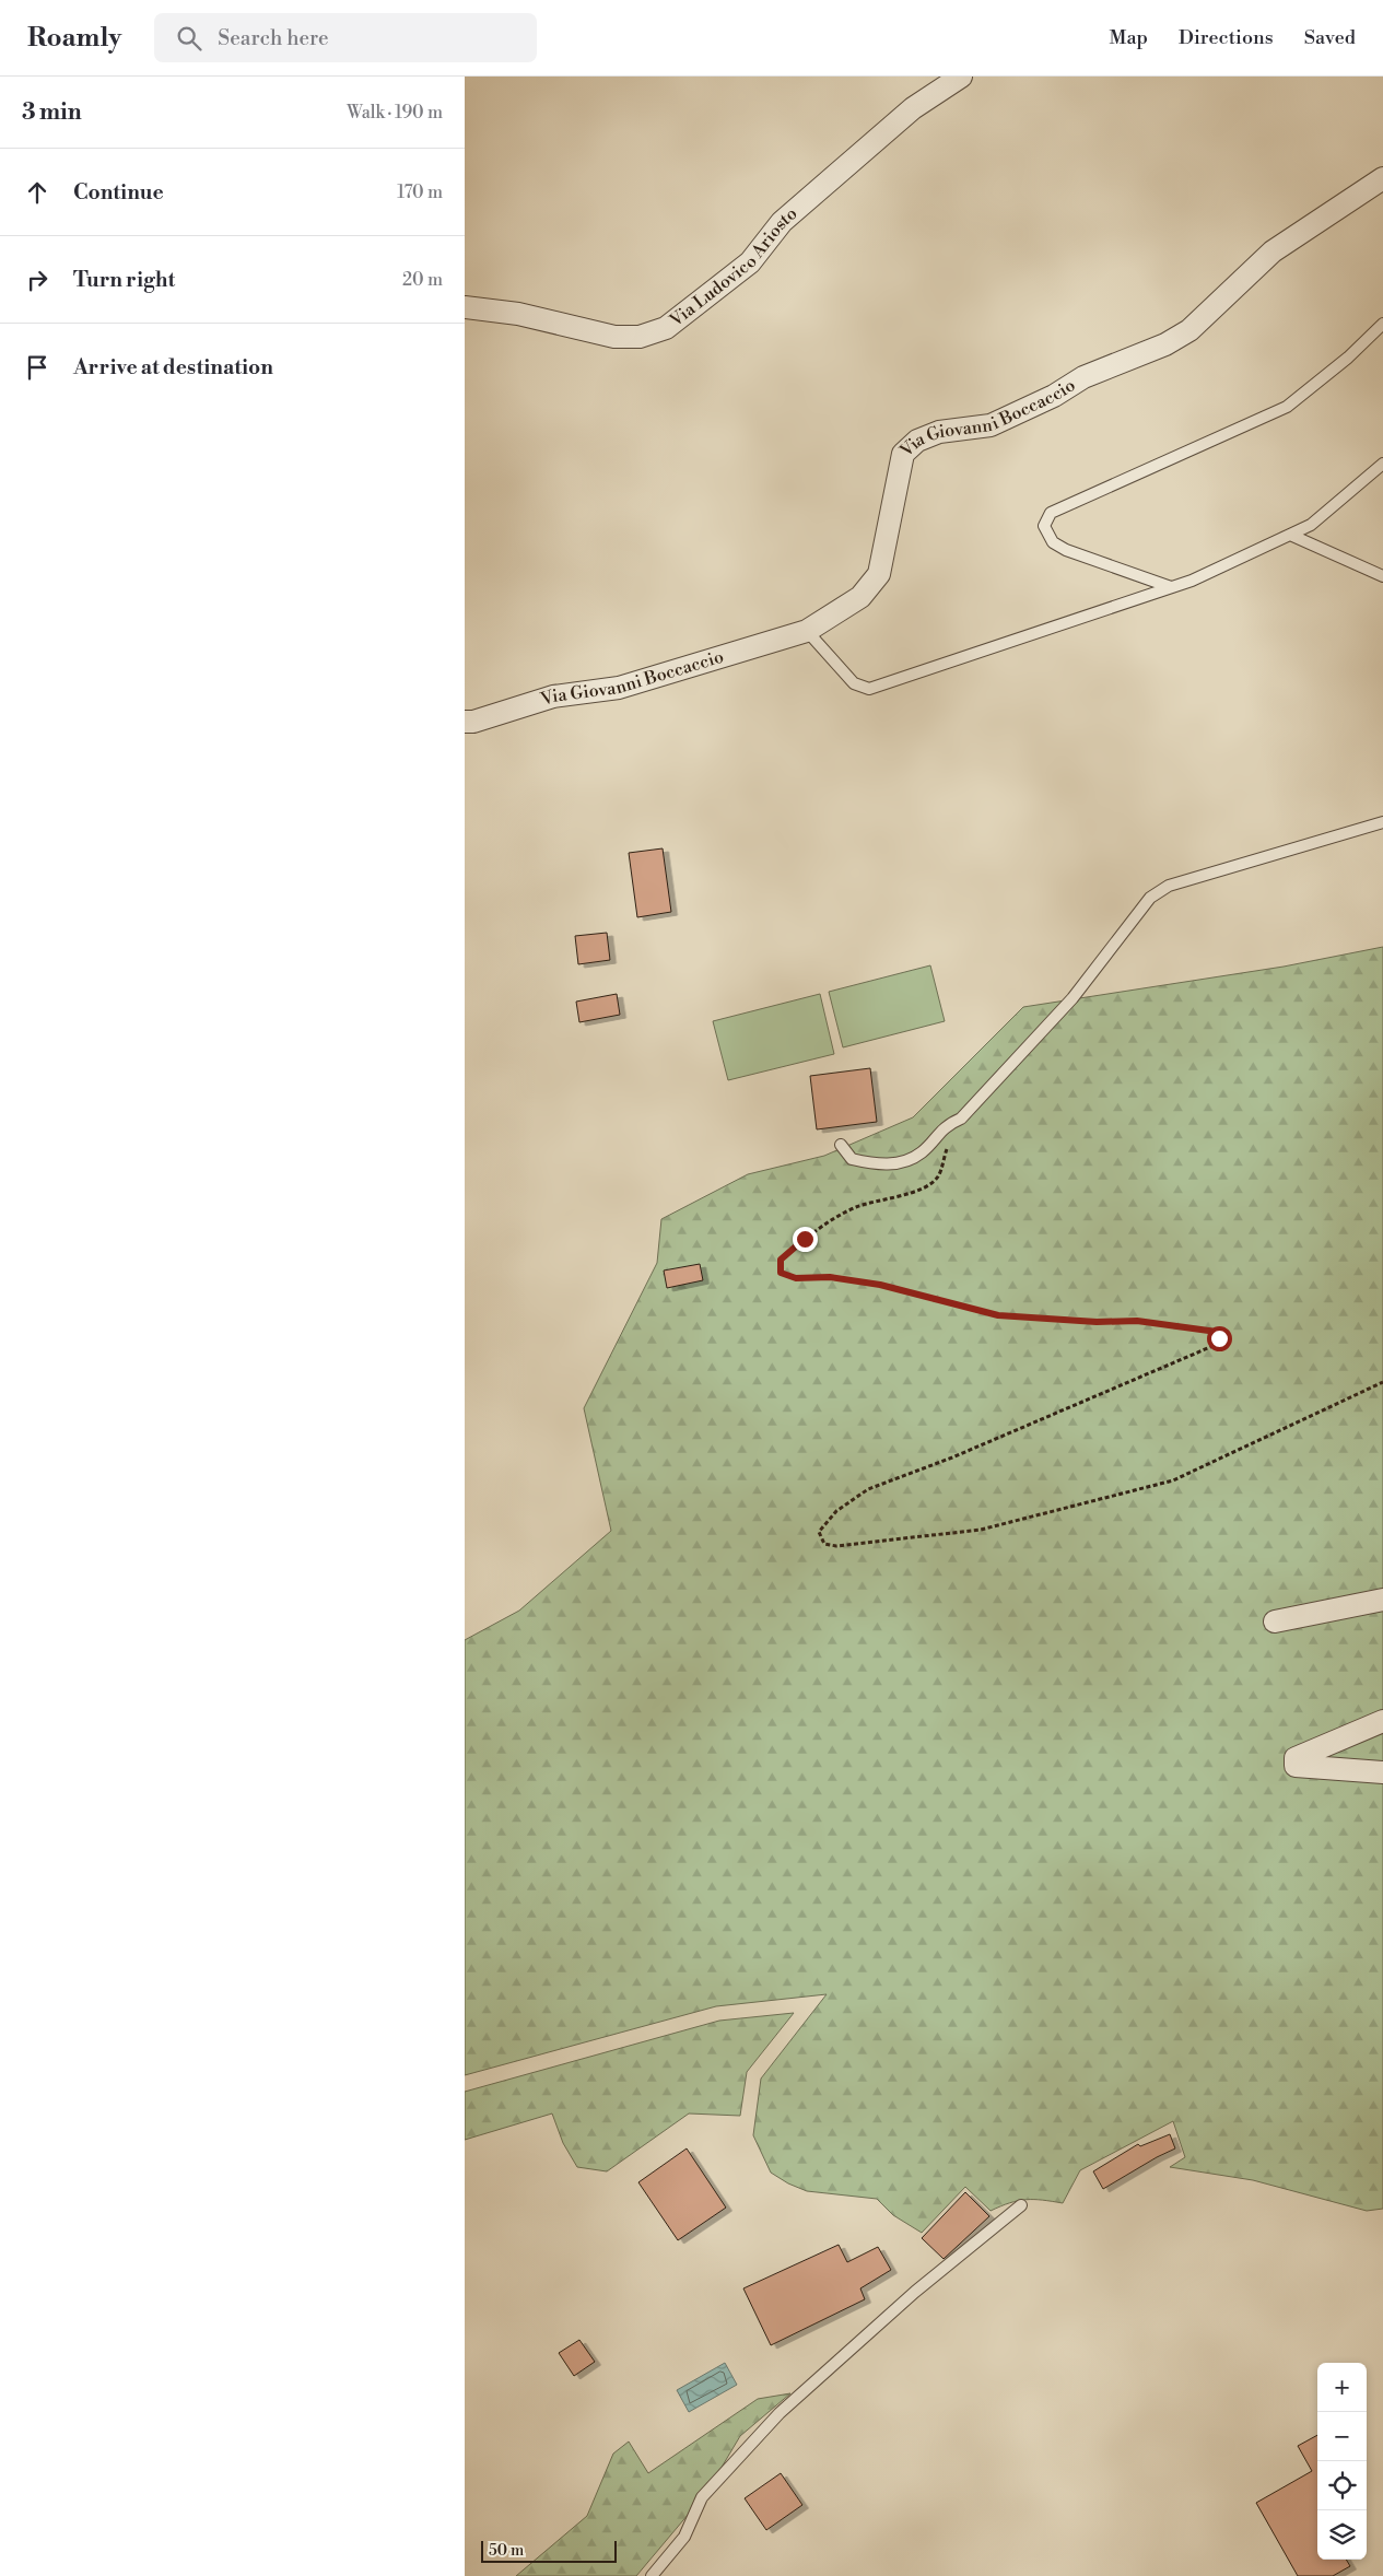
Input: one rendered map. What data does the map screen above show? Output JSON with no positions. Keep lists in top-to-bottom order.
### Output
{
  "streets": {
    "street": ["Via Ludovico Ariosto", "Via Giovanni Boccaccio"]
  },
  "scale_bar": "50 m",
  "page": {
    "header": "Roamly",
    "search": "Search here",
    "nav": ["Map", "Directions", "Saved"],
    "heading": ["3 min", "Walk · 190 m"],
    "list": [
      ["Continue", "170 m"],
      ["Turn right", "20 m"],
      "Arrive at destination"
    ],
    "map_buttons": ["+", "−"],
    "scale": "50 m"
  }
}
